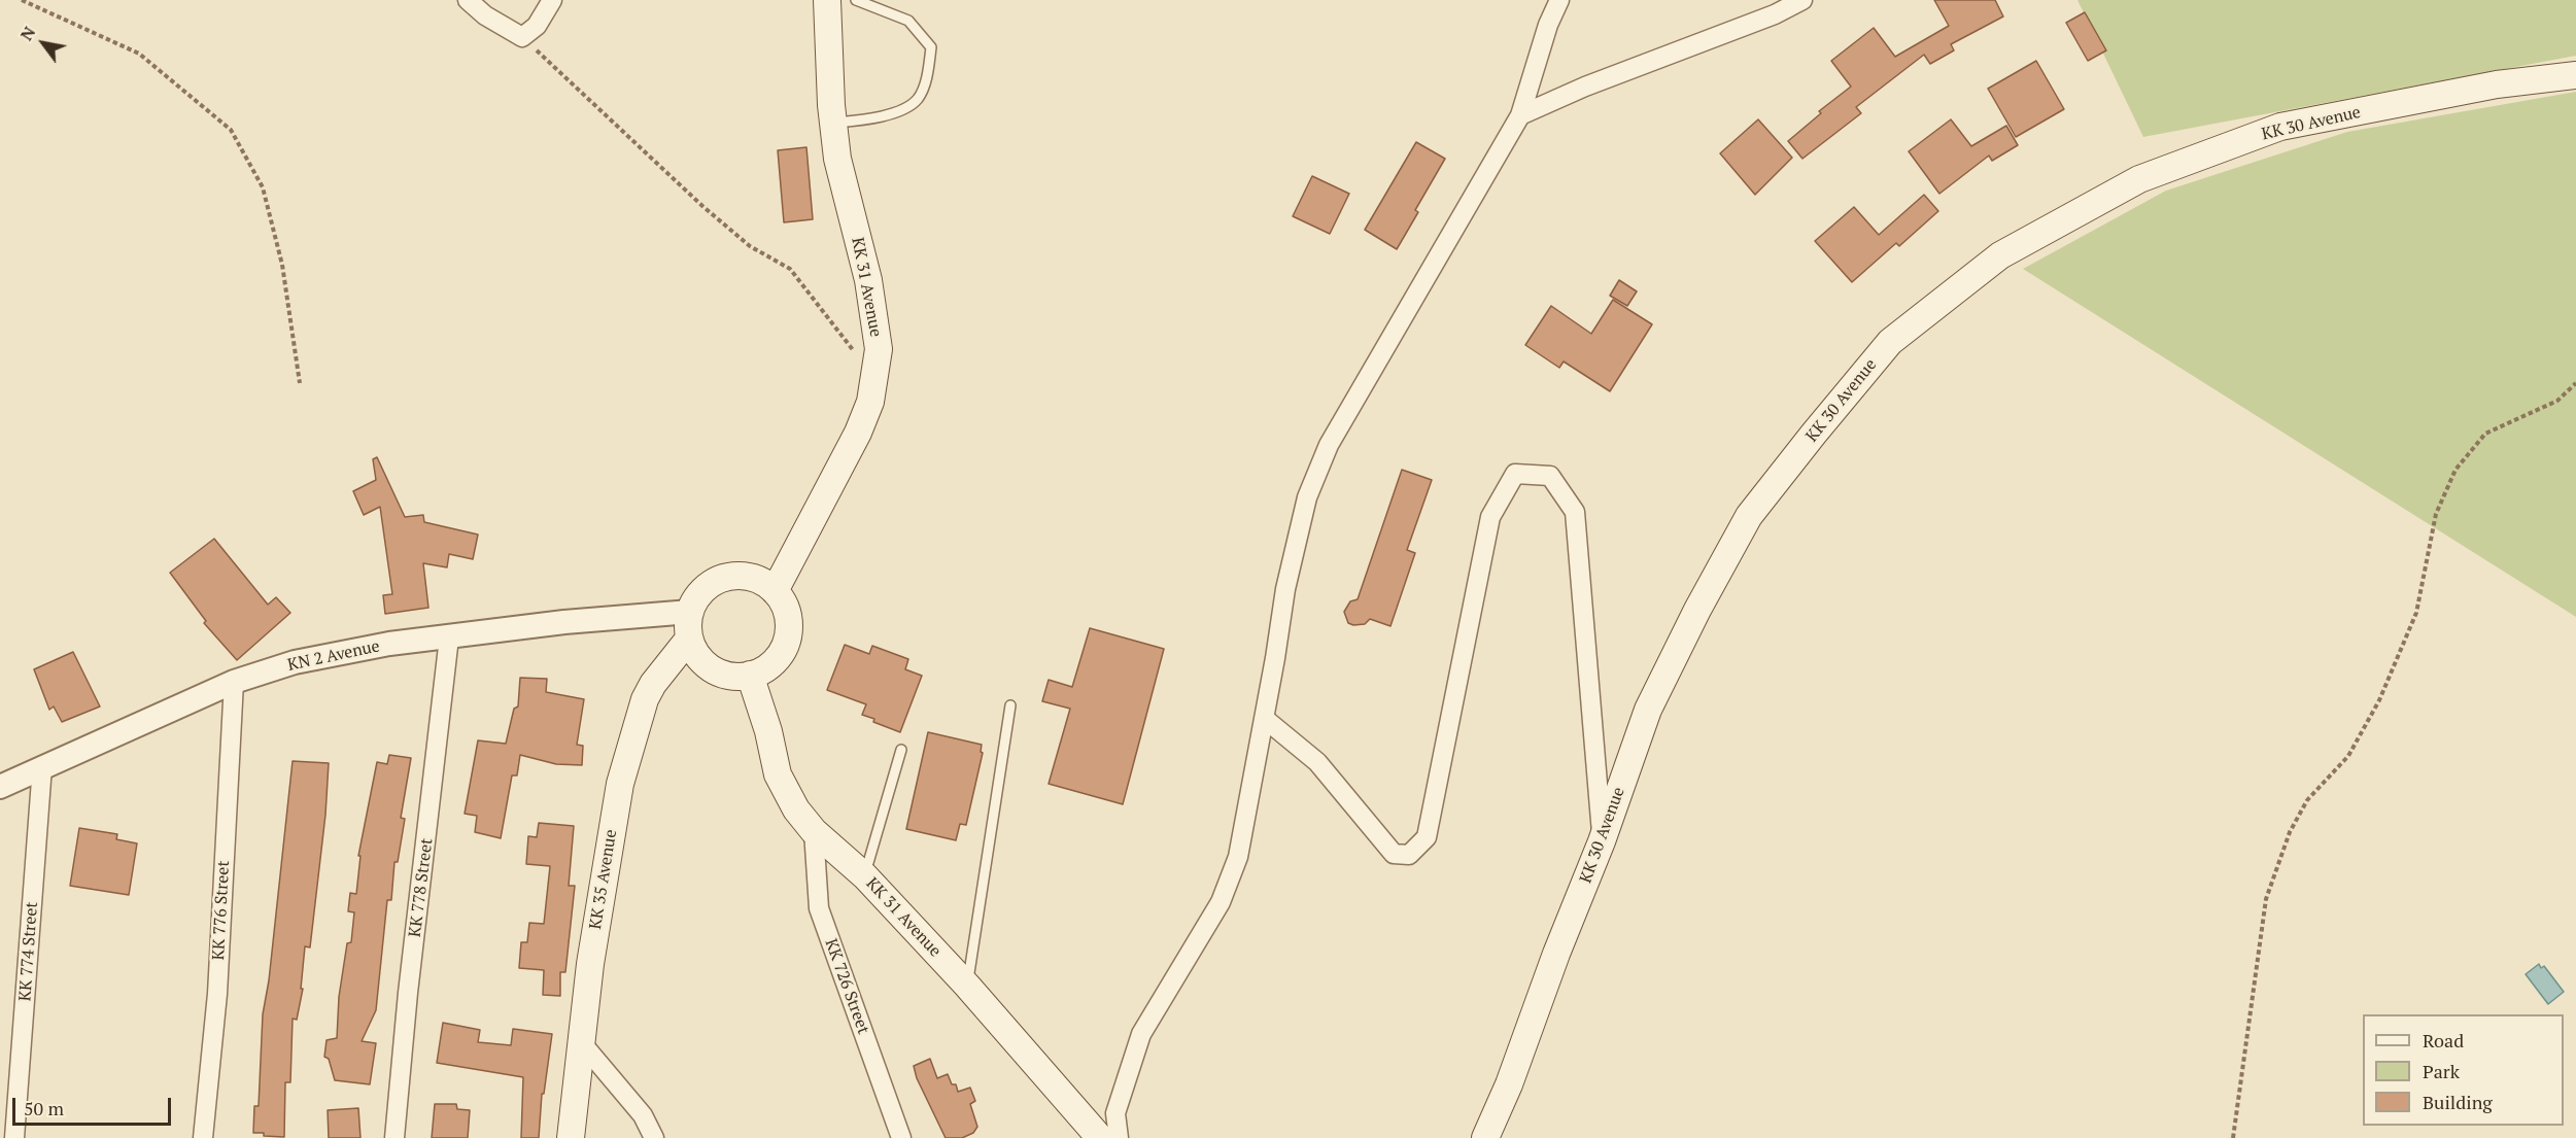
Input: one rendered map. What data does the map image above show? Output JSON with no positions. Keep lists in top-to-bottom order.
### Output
{
  "streets": {
    "main road": ["KK 30 Avenue", "KK 31 Avenue", "KK 35 Avenue"],
    "street": [
      "KN 2 Avenue",
      "KK 778 Street",
      "KK 776 Street",
      "KK 774 Street",
      "KK 726 Street"
    ]
  },
  "crossings": [
    ["KK 31 Avenue", "KN 2 Avenue"],
    ["KK 31 Avenue", "KK 35 Avenue"],
    ["KK 31 Avenue", "KK 726 Street"],
    ["KN 2 Avenue", "KK 35 Avenue"],
    ["KN 2 Avenue", "KK 778 Street"],
    ["KN 2 Avenue", "KK 776 Street"],
    ["KN 2 Avenue", "KK 774 Street"]
  ],
  "legend": ["Road", "Park", "Building"],
  "scale_bar": "50 m",
  "north": "top left"
}
